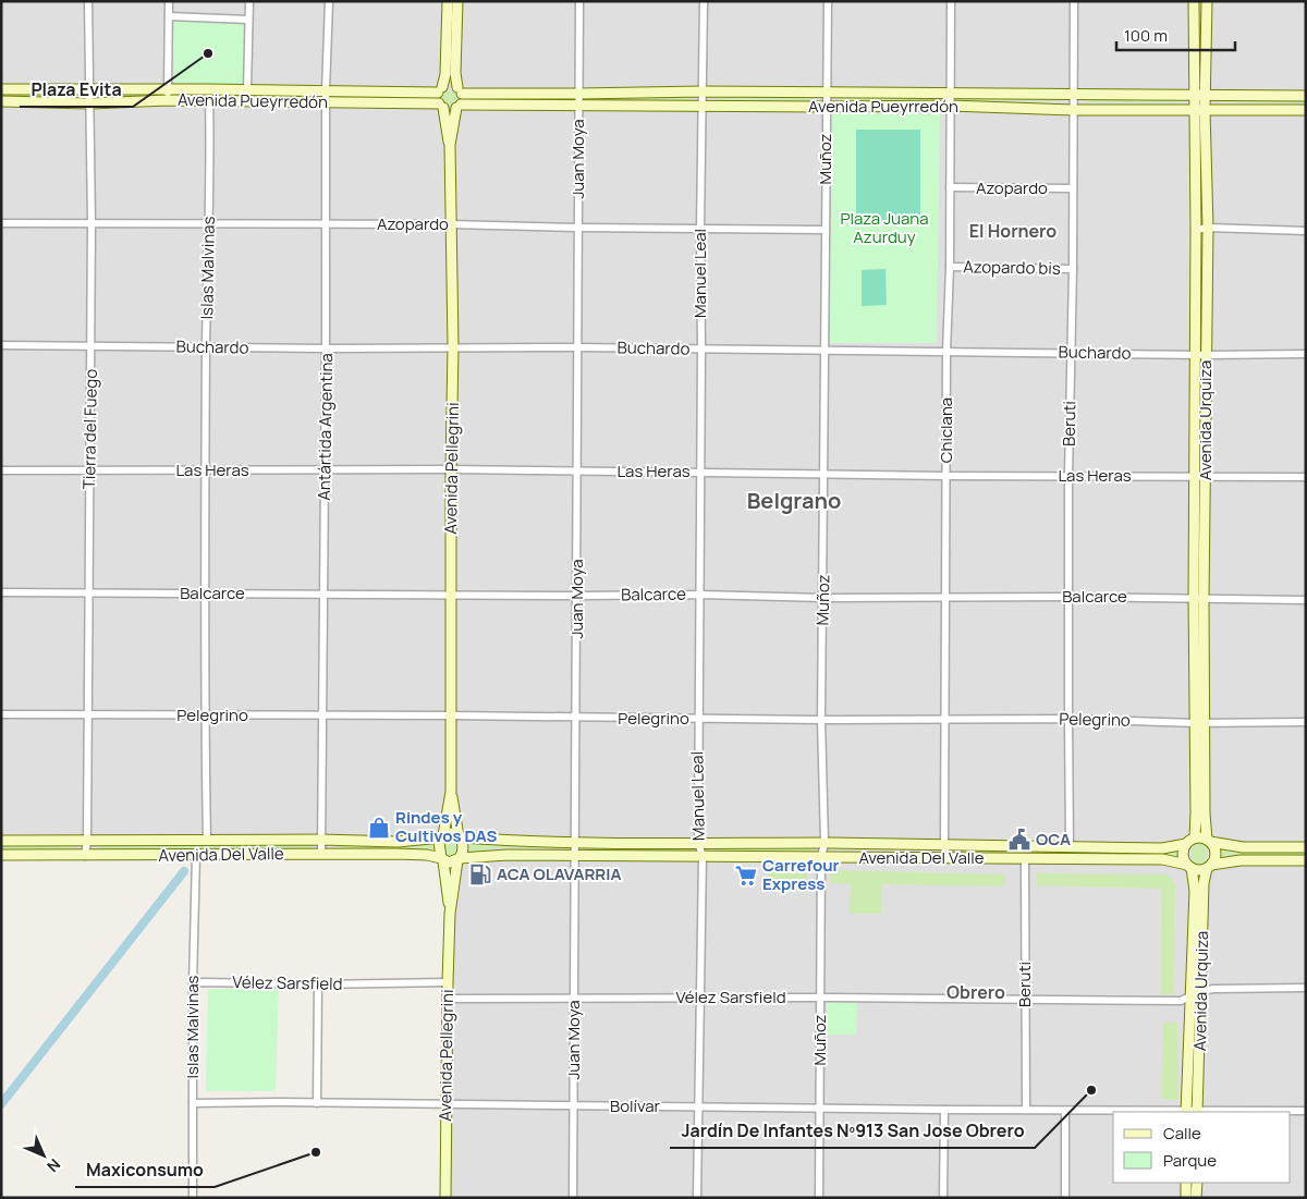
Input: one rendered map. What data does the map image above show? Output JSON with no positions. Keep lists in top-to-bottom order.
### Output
{
  "streets": {
    "main road": [
      "Avenida Pueyrredón",
      "Avenida Urquiza",
      "Avenida Pellegrini",
      "Avenida Del Valle"
    ],
    "street": [
      "Juan Moya",
      "Muñoz",
      "Azopardo",
      "Islas Malvinas",
      "Azopardo bis",
      "Manuel Leal",
      "Buchardo",
      "Beruti",
      "Antártida Argentina",
      "Tierra del Fuego",
      "Chiclana",
      "Las Heras",
      "Balcarce",
      "Pelegrino",
      "Vélez Sarsfield",
      "Bolívar"
    ]
  },
  "crossings": [
    ["Avenida Pueyrredón", "Juan Moya"],
    ["Avenida Pueyrredón", "Muñoz"],
    ["Avenida Pueyrredón", "Islas Malvinas"],
    ["Avenida Pueyrredón", "Manuel Leal"],
    ["Avenida Pueyrredón", "Avenida Urquiza"],
    ["Avenida Pueyrredón", "Beruti"],
    ["Avenida Pueyrredón", "Antártida Argentina"],
    ["Avenida Pueyrredón", "Tierra del Fuego"],
    ["Avenida Pueyrredón", "Chiclana"],
    ["Avenida Pueyrredón", "Avenida Pellegrini"],
    ["Juan Moya", "Azopardo"],
    ["Juan Moya", "Buchardo"],
    ["Juan Moya", "Las Heras"],
    ["Juan Moya", "Balcarce"],
    ["Juan Moya", "Pelegrino"],
    ["Juan Moya", "Avenida Del Valle"],
    ["Juan Moya", "Vélez Sarsfield"],
    ["Juan Moya", "Bolívar"],
    ["Muñoz", "Azopardo"],
    ["Muñoz", "Buchardo"],
    ["Muñoz", "Las Heras"],
    ["Muñoz", "Balcarce"],
    ["Muñoz", "Pelegrino"],
    ["Muñoz", "Avenida Del Valle"],
    ["Muñoz", "Vélez Sarsfield"],
    ["Muñoz", "Bolívar"],
    ["Azopardo", "Islas Malvinas"],
    ["Azopardo", "Manuel Leal"],
    ["Azopardo", "Beruti"],
    ["Azopardo", "Antártida Argentina"],
    ["Azopardo", "Tierra del Fuego"],
    ["Azopardo", "Chiclana"],
    ["Azopardo", "Avenida Pellegrini"],
    ["Islas Malvinas", "Buchardo"],
    ["Islas Malvinas", "Las Heras"],
    ["Islas Malvinas", "Balcarce"],
    ["Islas Malvinas", "Pelegrino"],
    ["Islas Malvinas", "Avenida Del Valle"],
    ["Islas Malvinas", "Vélez Sarsfield"],
    ["Islas Malvinas", "Bolívar"],
    ["Azopardo bis", "Beruti"],
    ["Azopardo bis", "Chiclana"],
    ["Manuel Leal", "Buchardo"],
    ["Manuel Leal", "Las Heras"],
    ["Manuel Leal", "Balcarce"],
    ["Manuel Leal", "Pelegrino"],
    ["Manuel Leal", "Avenida Del Valle"],
    ["Manuel Leal", "Vélez Sarsfield"],
    ["Manuel Leal", "Bolívar"],
    ["Buchardo", "Avenida Urquiza"],
    ["Buchardo", "Beruti"],
    ["Buchardo", "Antártida Argentina"],
    ["Buchardo", "Tierra del Fuego"],
    ["Buchardo", "Chiclana"],
    ["Buchardo", "Avenida Pellegrini"],
    ["Avenida Urquiza", "Las Heras"],
    ["Avenida Urquiza", "Balcarce"],
    ["Avenida Urquiza", "Pelegrino"],
    ["Avenida Urquiza", "Avenida Del Valle"],
    ["Avenida Urquiza", "Vélez Sarsfield"],
    ["Avenida Urquiza", "Bolívar"],
    ["Beruti", "Las Heras"],
    ["Beruti", "Balcarce"],
    ["Beruti", "Pelegrino"],
    ["Beruti", "Avenida Del Valle"],
    ["Beruti", "Vélez Sarsfield"],
    ["Beruti", "Bolívar"],
    ["Antártida Argentina", "Las Heras"],
    ["Antártida Argentina", "Balcarce"],
    ["Antártida Argentina", "Pelegrino"],
    ["Antártida Argentina", "Avenida Del Valle"],
    ["Tierra del Fuego", "Las Heras"],
    ["Tierra del Fuego", "Balcarce"],
    ["Tierra del Fuego", "Pelegrino"],
    ["Tierra del Fuego", "Avenida Del Valle"],
    ["Chiclana", "Las Heras"],
    ["Chiclana", "Balcarce"],
    ["Chiclana", "Pelegrino"],
    ["Chiclana", "Avenida Del Valle"],
    ["Avenida Pellegrini", "Las Heras"],
    ["Avenida Pellegrini", "Balcarce"],
    ["Avenida Pellegrini", "Pelegrino"],
    ["Avenida Pellegrini", "Avenida Del Valle"],
    ["Avenida Pellegrini", "Vélez Sarsfield"],
    ["Avenida Pellegrini", "Bolívar"]
  ],
  "districts": ["El Hornero", "Belgrano", "Obrero"],
  "parks": ["Plaza Juana Azurduy"],
  "places": {
    "other": ["Plaza Evita", "Jardín De Infantes Nº913 San Jose Obrero", "Maxiconsumo"],
    "shop": ["Rindes y Cultivos DAS"],
    "public building": ["OCA"],
    "fuel station": ["ACA OLAVARRIA"],
    "supermarket": ["Carrefour Express"]
  },
  "legend": ["Calle", "Parque"],
  "scale_bar": "100 m",
  "north": "bottom right"
}
